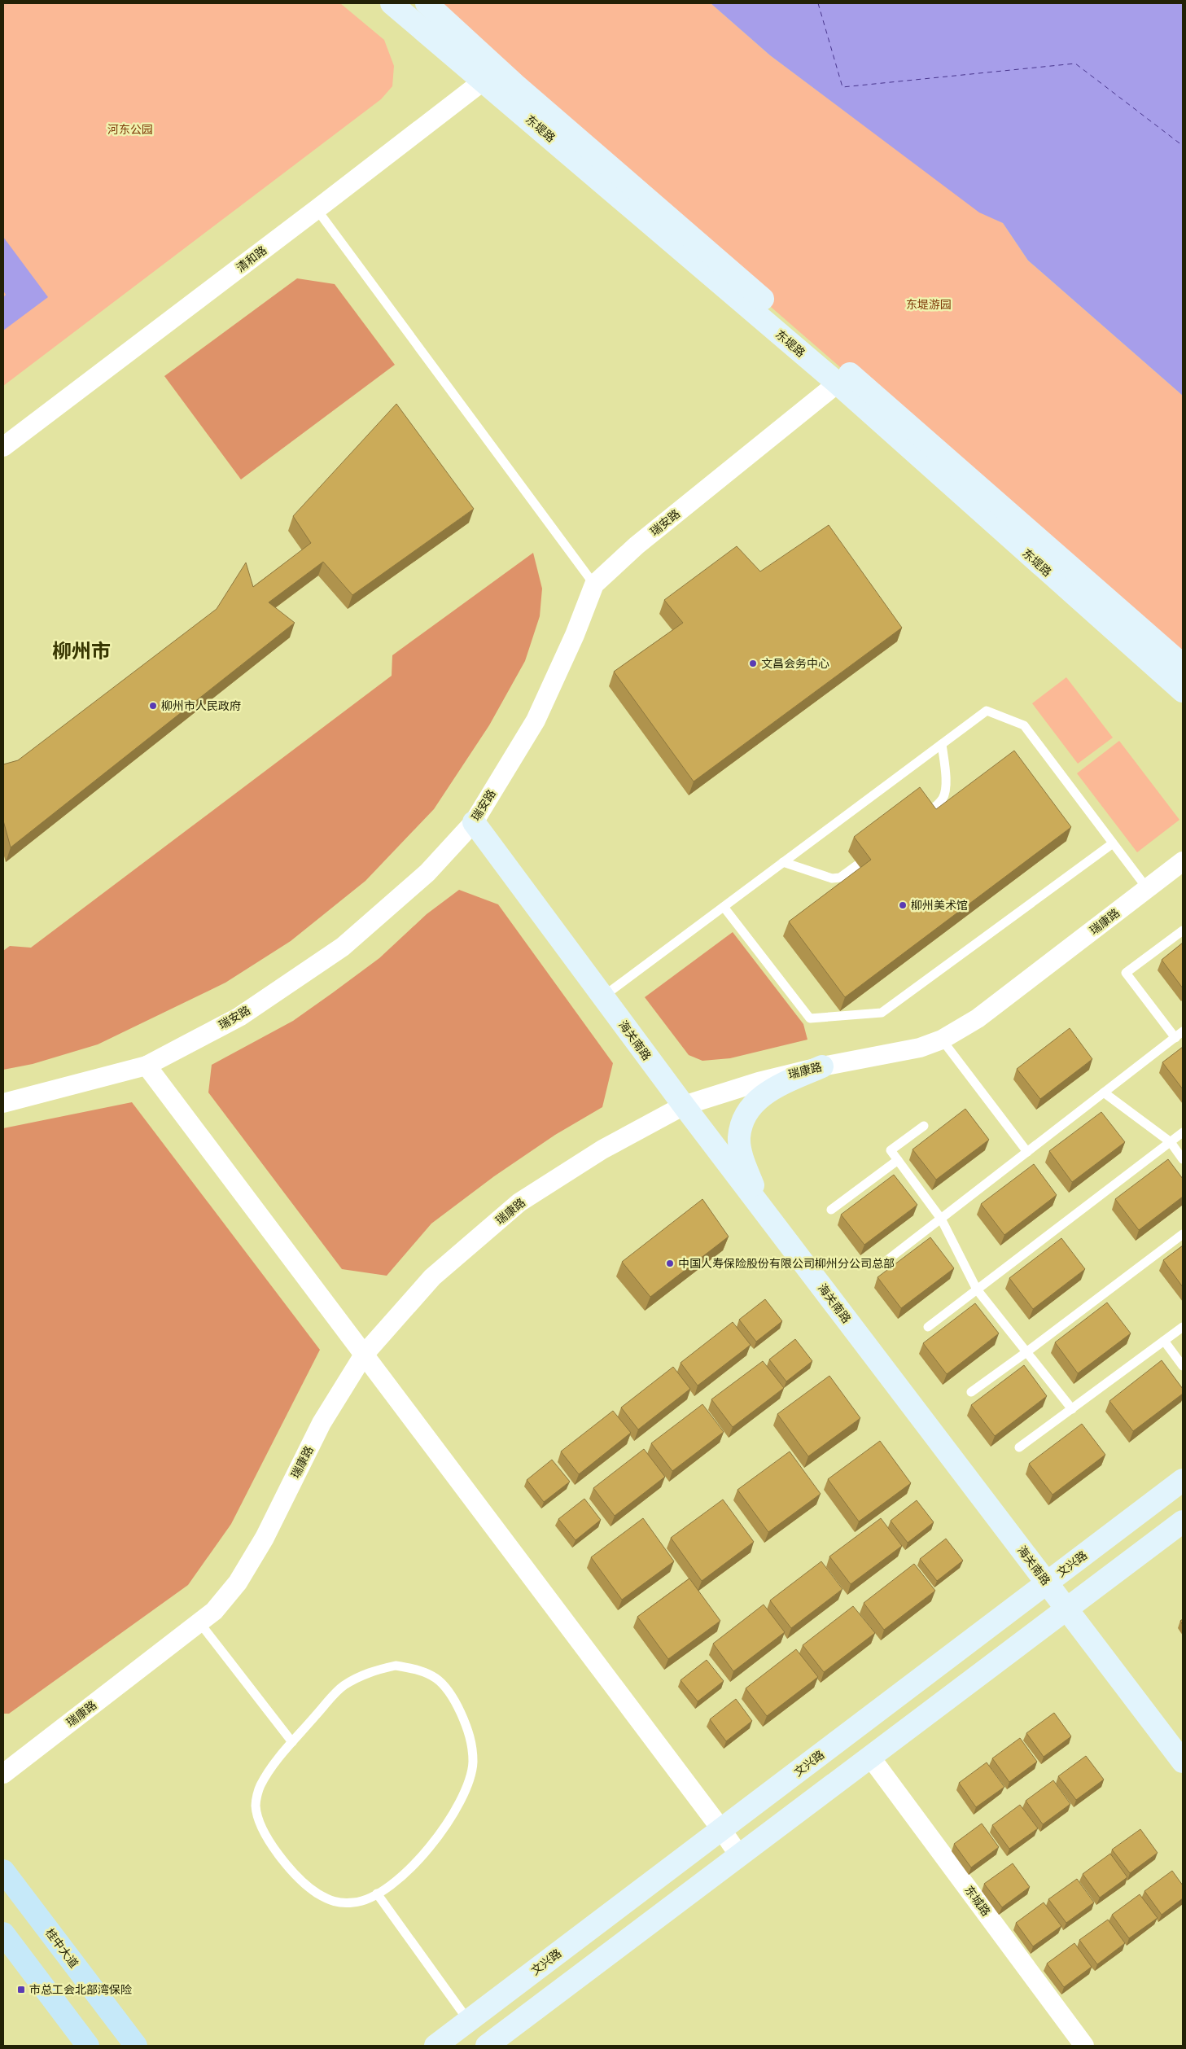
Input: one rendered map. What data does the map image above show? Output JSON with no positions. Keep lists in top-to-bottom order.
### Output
{
  "streets": {
    "main road": [
      "东堤路",
      "海关南路",
      "文兴路",
      "桂中大道"
    ],
    "street": [
      "清和路",
      "瑞安路",
      "瑞康路",
      "东城路"
    ]
  },
  "crossings": [
    ["东堤路", "瑞安路"],
    ["瑞安路", "海关南路"],
    ["瑞康路", "海关南路"],
    ["海关南路", "文兴路"]
  ],
  "districts": ["柳州市"],
  "parks": ["河东公园", "东堤游园"],
  "places": {
    "other": [
      "文昌会务中心",
      "柳州市人民政府",
      "柳州美术馆",
      "中国人寿保险股份有限公司柳州分公司总部"
    ],
    "transit": ["市总工会北部湾保险"]
  }
}
